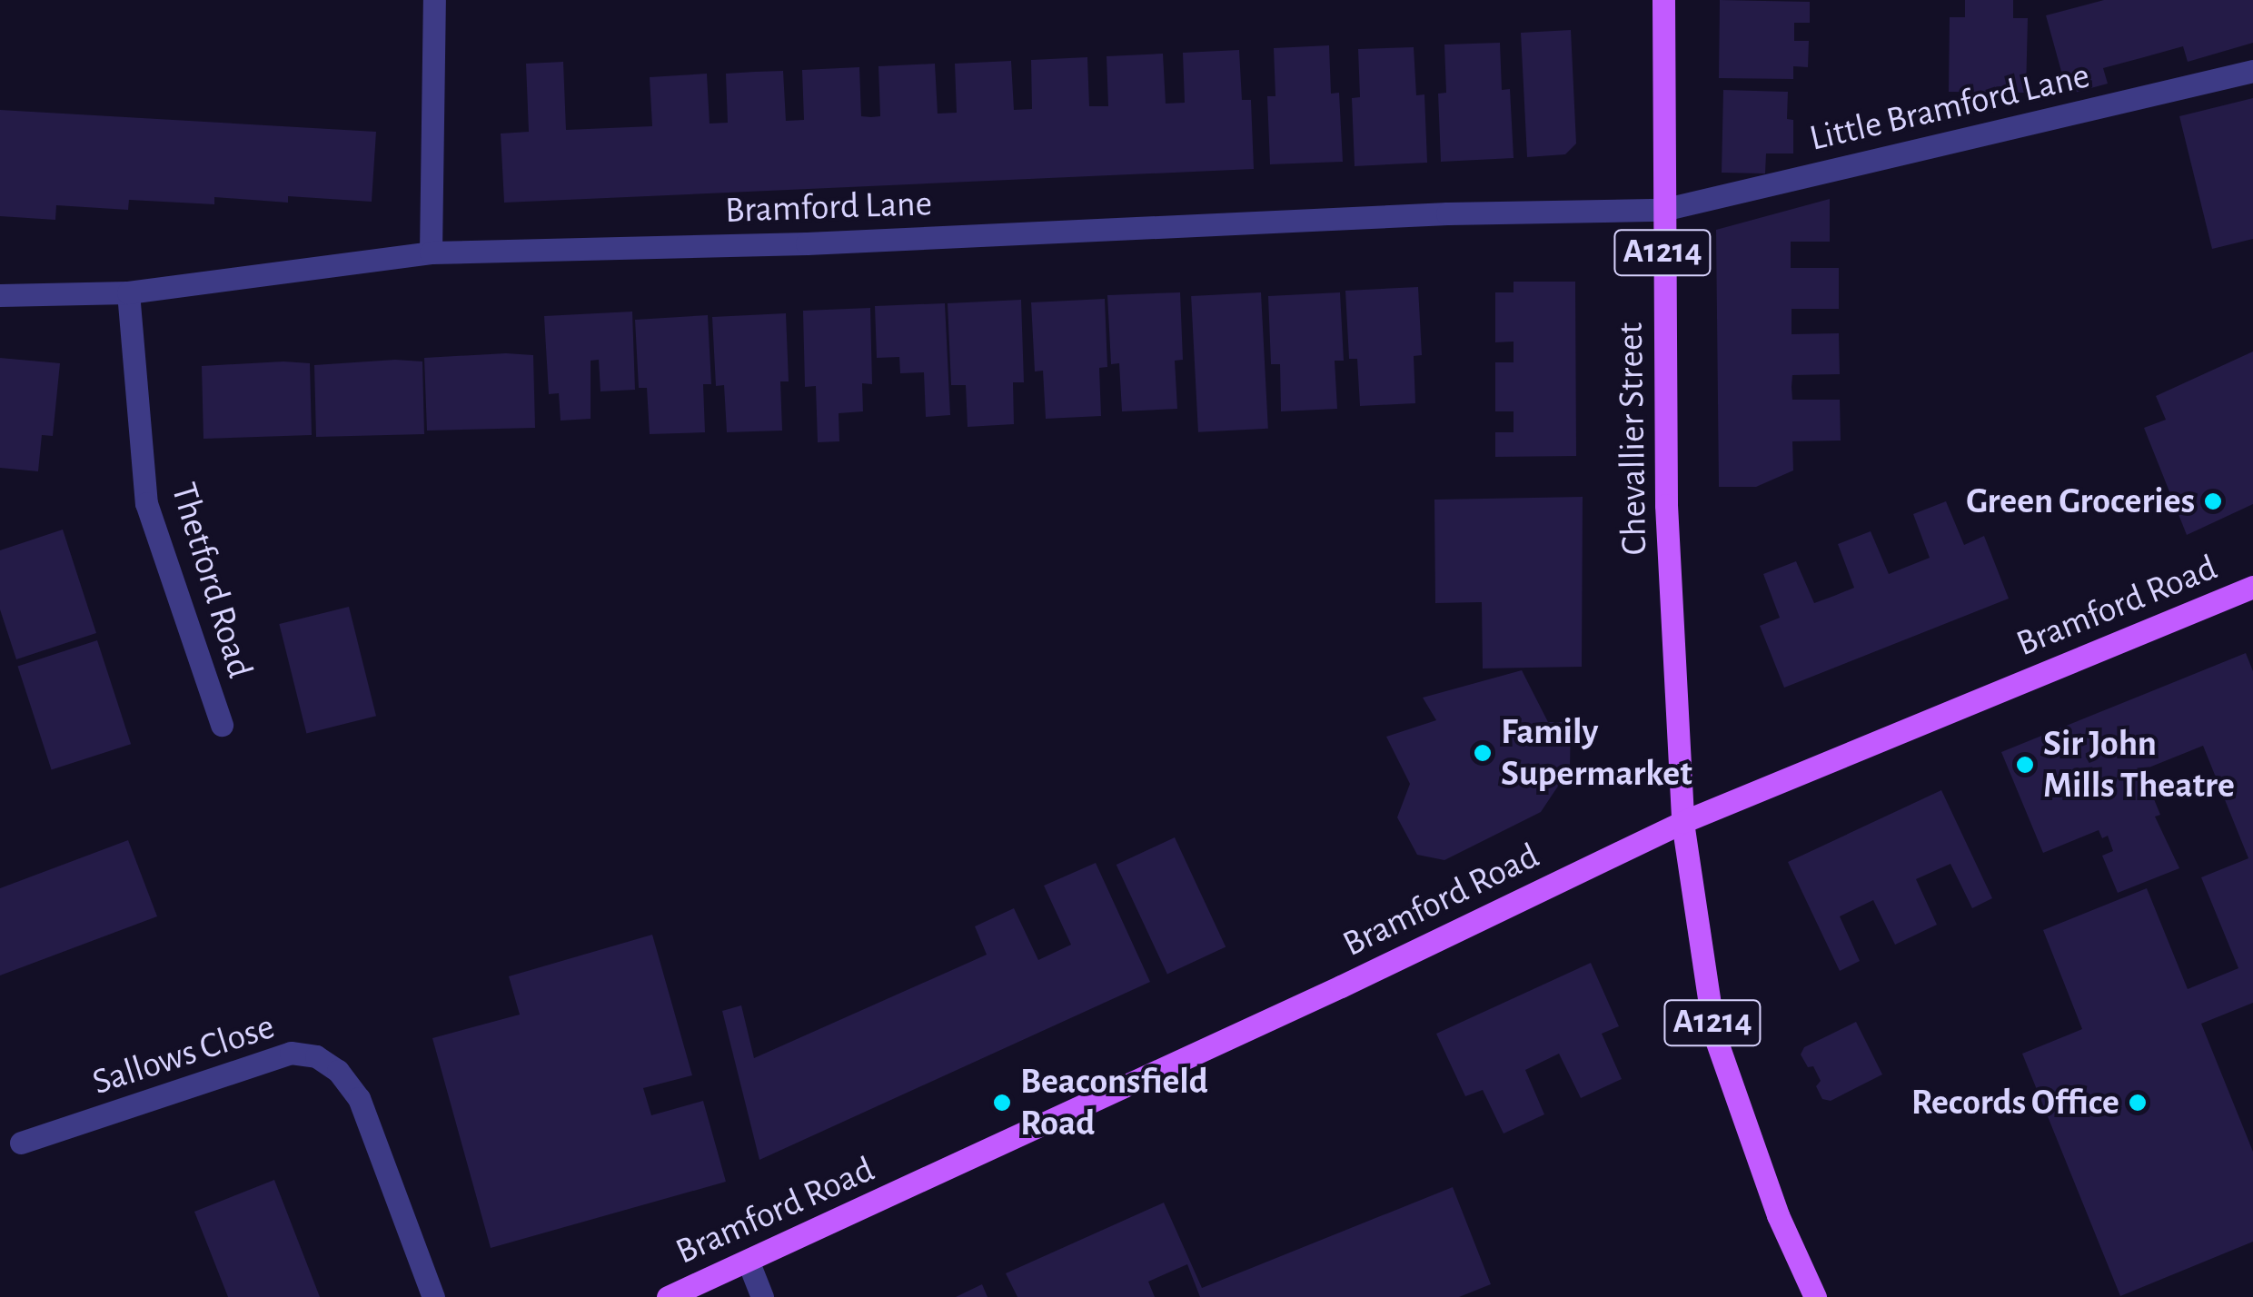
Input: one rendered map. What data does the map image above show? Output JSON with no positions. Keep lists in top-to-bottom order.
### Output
{
  "streets": {
    "main road": ["A1214", "Chevallier Street", "Bramford Road"],
    "street": [
      "Little Bramford Lane",
      "Bramford Lane",
      "Thetford Road",
      "Sallows Close"
    ]
  },
  "crossings": [
    ["Little Bramford Lane", "Bramford Lane"],
    ["Little Bramford Lane", "Chevallier Street"],
    ["Bramford Lane", "Chevallier Street"],
    ["Bramford Lane", "Thetford Road"],
    ["A1214", "Chevallier Street"],
    ["A1214", "Bramford Road"],
    ["Chevallier Street", "Bramford Road"]
  ],
  "places": [
    "Green Groceries",
    "Family Supermarket",
    "Sir John Mills Theatre",
    "Beaconsfield Road",
    "Records Office"
  ]
}
